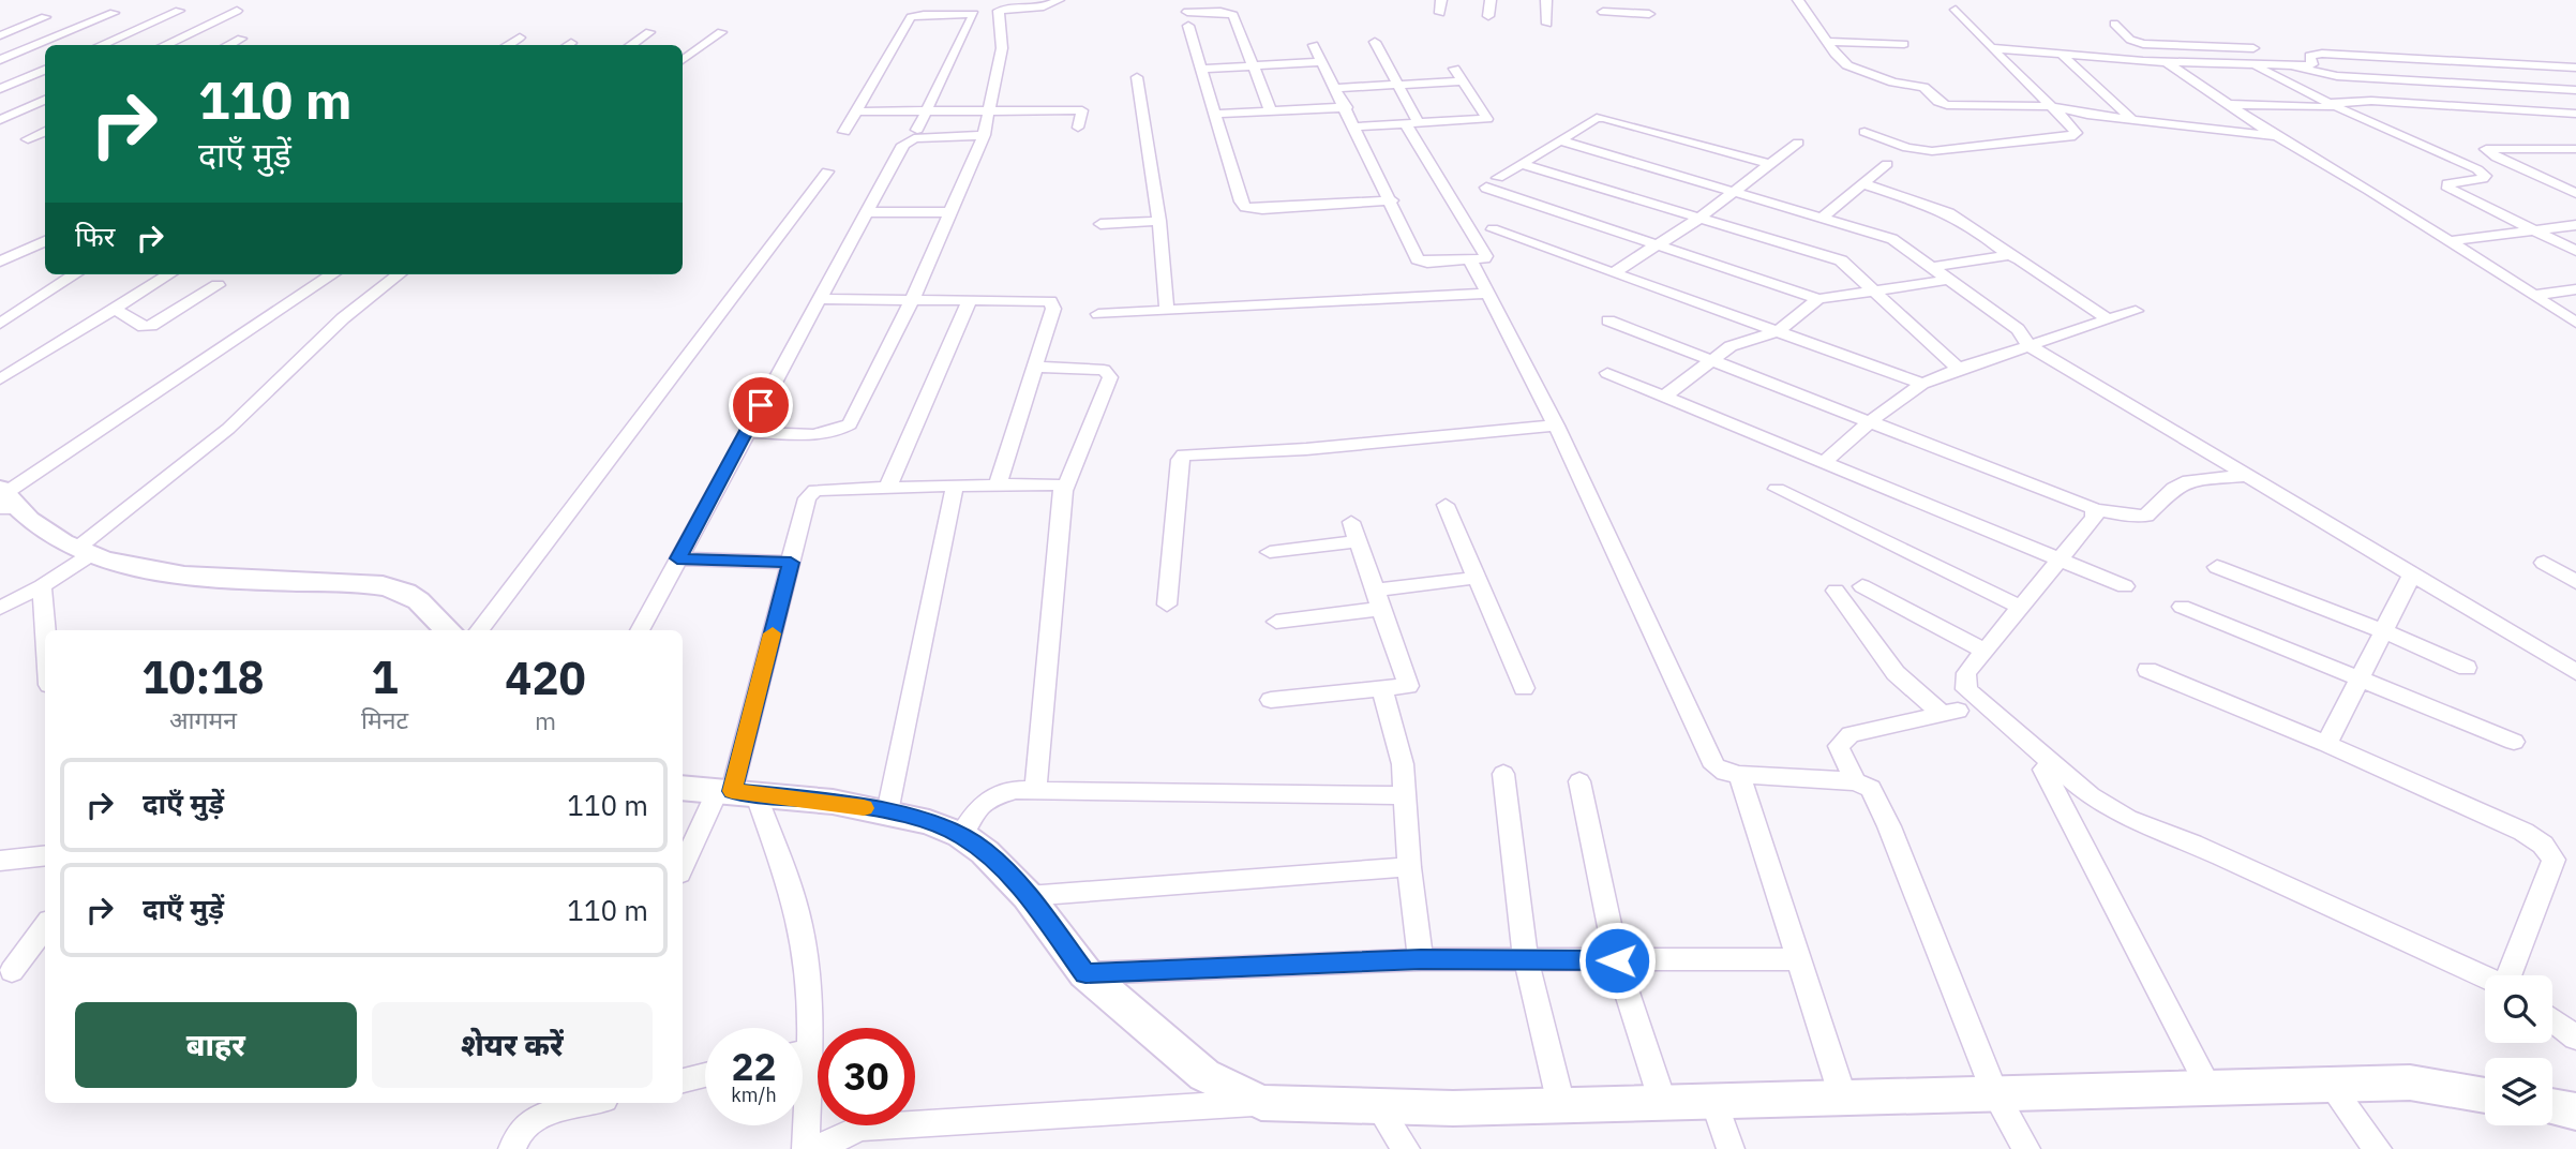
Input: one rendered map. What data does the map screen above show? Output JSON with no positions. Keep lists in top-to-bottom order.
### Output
{
  "page": {
    "turn": ["110 m", "दाएँ मुड़ें"],
    "then": "फिर",
    "eta": [
      "10:18",
      "आगमन",
      "1",
      "मिनट",
      "420",
      "m"
    ],
    "list": [
      {
        "name": "दाएँ मुड़ें",
        "value": "110 m"
      },
      {
        "name": "दाएँ मुड़ें",
        "value": "110 m"
      }
    ],
    "buttons": ["बाहर", "शेयर करें"],
    "speed": "22 km/h",
    "limit": "30"
  }
}
